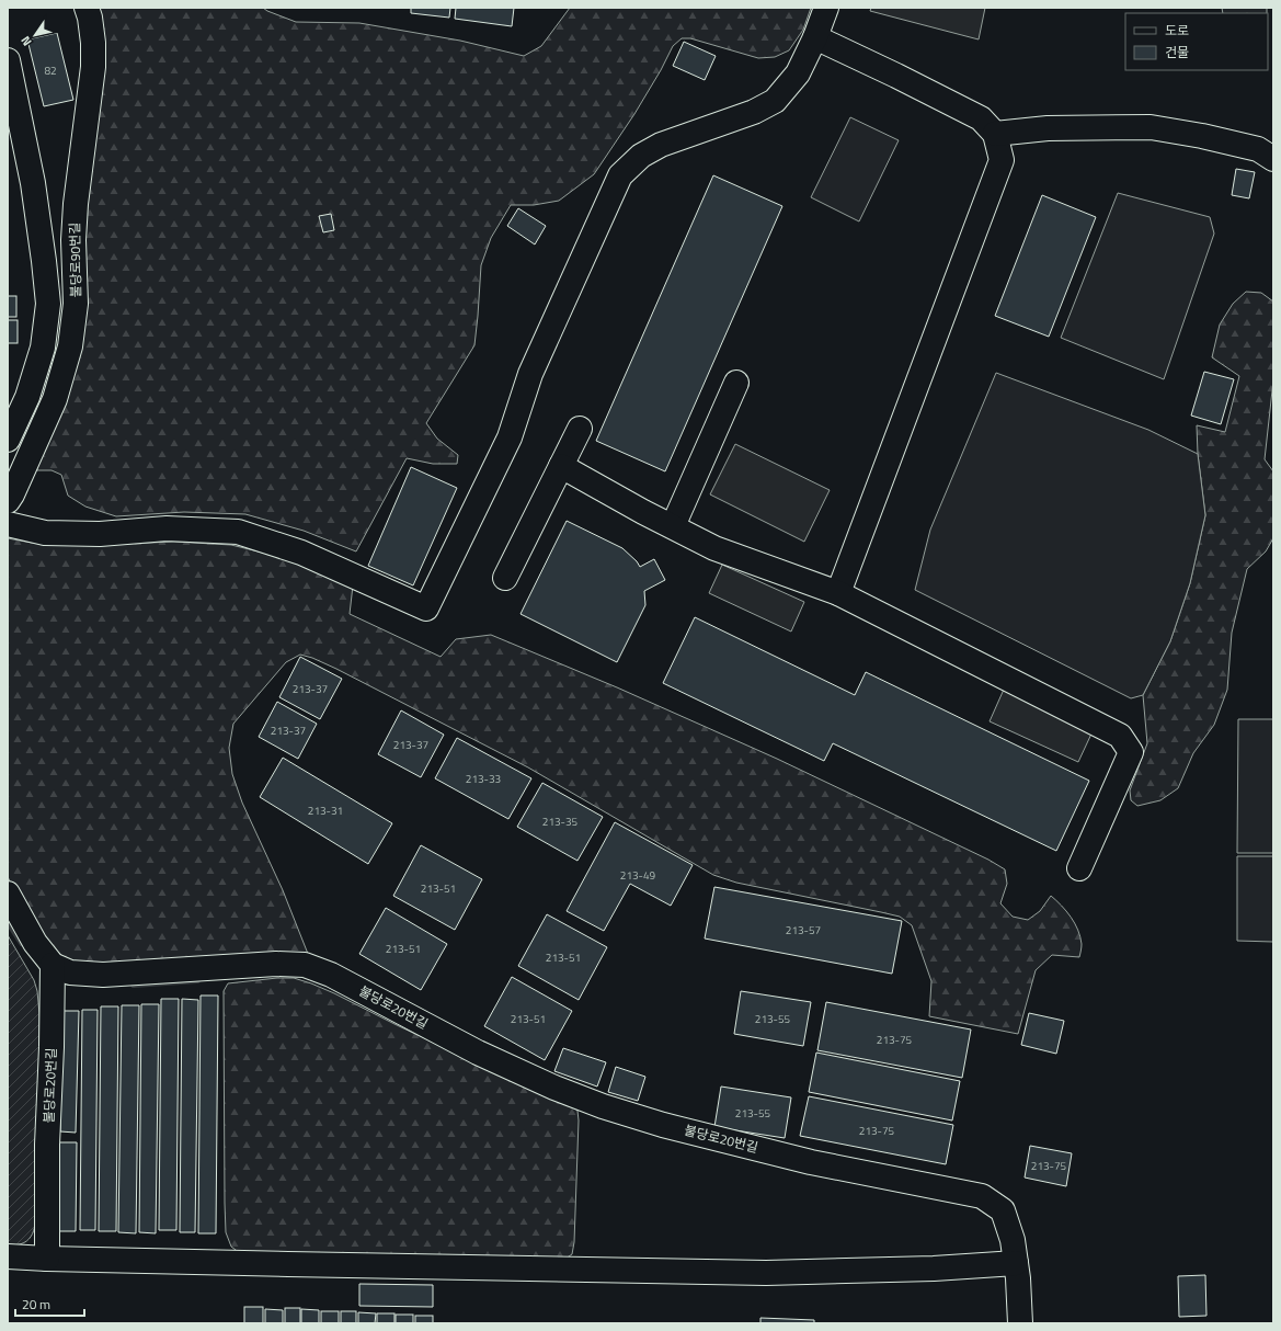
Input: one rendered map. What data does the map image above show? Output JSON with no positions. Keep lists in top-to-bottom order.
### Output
{
  "streets": {
    "lane": ["불당로90번길", "불당로20번길"]
  },
  "house_numbers": [
    "82",
    "213-37",
    "213-37",
    "213-37",
    "213-33",
    "213-31",
    "213-35",
    "213-49",
    "213-51",
    "213-57",
    "213-51",
    "213-51",
    "213-51",
    "213-55",
    "213-75",
    "213-55",
    "213-75",
    "213-75"
  ],
  "legend": ["도로", "건물"],
  "scale_bar": "20 m",
  "north": "bottom left"
}
